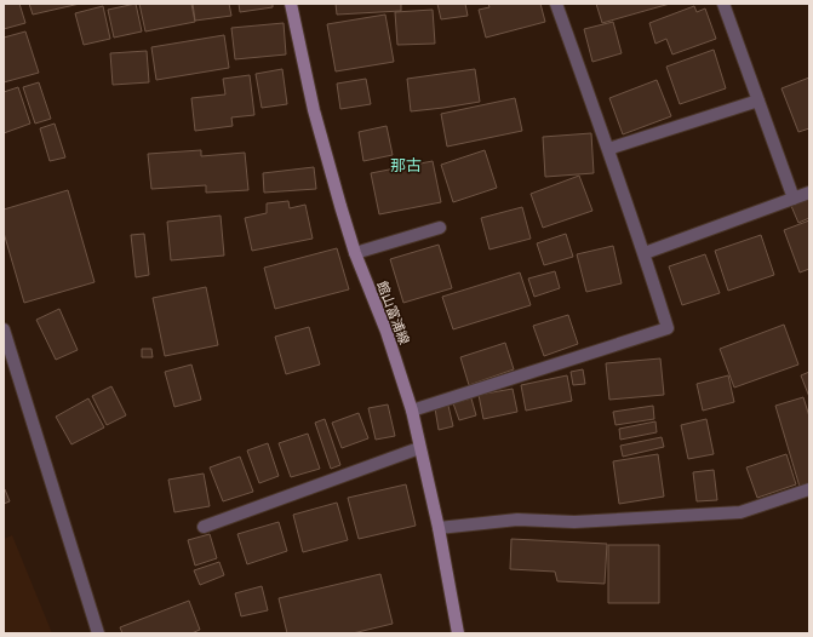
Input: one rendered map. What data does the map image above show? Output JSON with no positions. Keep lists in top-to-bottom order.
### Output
{
  "streets": {
    "main road": ["館山富浦線"]
  },
  "districts": ["那古"]
}
